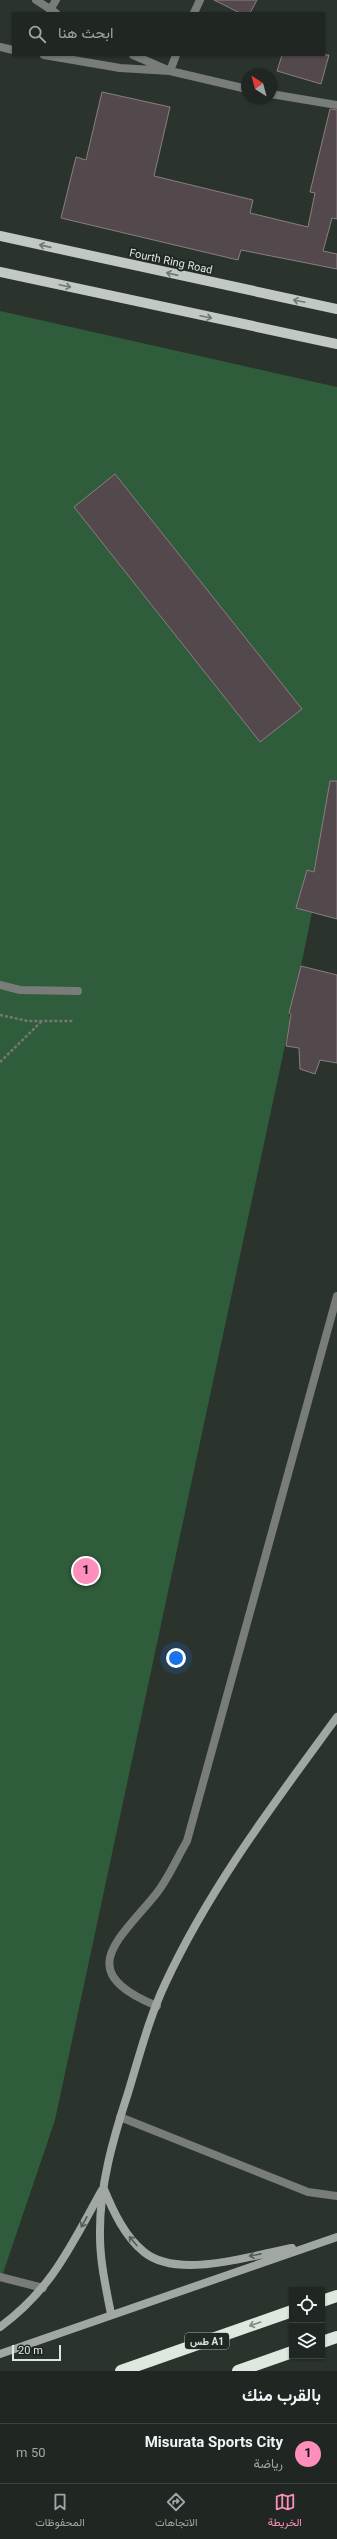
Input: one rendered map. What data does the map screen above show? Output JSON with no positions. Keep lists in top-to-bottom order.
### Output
{
  "streets": {
    "highway": ["طس A1"],
    "main road": ["Fourth Ring Road"]
  },
  "scale_bar": "20 m",
  "north": "top left",
  "page": {
    "search": "ابحث هنا",
    "pins": "1",
    "scale": "20 m",
    "heading": "بالقرب منك",
    "list": [
      {
        "mark": "1",
        "name": "Misurata Sports City",
        "note": "رياضة",
        "value": "50 m"
      }
    ],
    "nav": ["الخريطة", "الاتجاهات", "المحفوظات"]
  }
}
